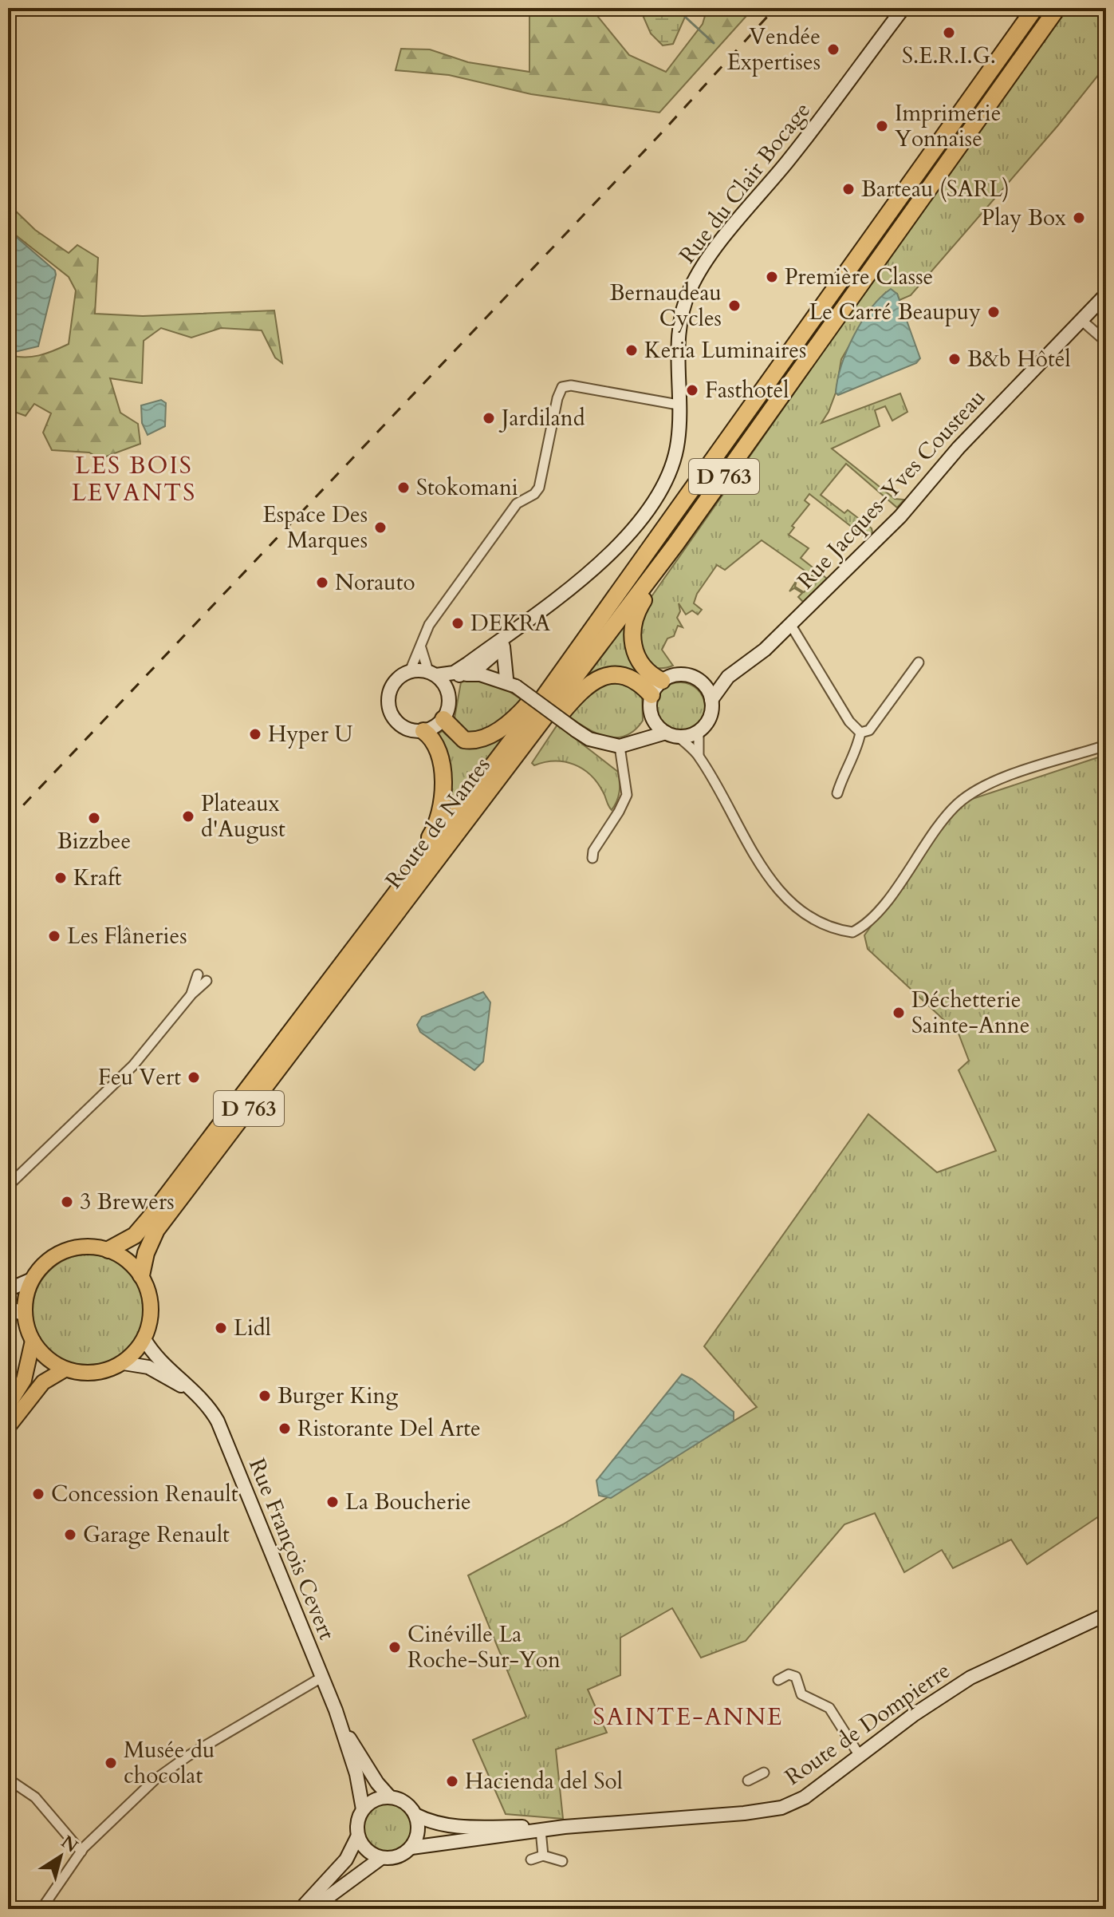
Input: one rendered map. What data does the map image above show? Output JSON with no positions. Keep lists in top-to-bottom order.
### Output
{
  "streets": {
    "highway": ["D 763", "Route de Nantes"],
    "street": [
      "Rue du Clair Bocage",
      "Rue Jacques-Yves Cousteau",
      "Rue François Cevert",
      "Route de Dompierre"
    ]
  },
  "crossings": [
    ["Route de Nantes", "Rue François Cevert"],
    ["Rue François Cevert", "Route de Dompierre"]
  ],
  "districts": ["LES BOIS LEVANTS", "SAINTE-ANNE"],
  "places": [
    "S.E.R.I.G.",
    "Vendée Expertises",
    "Imprimerie Yonnaise",
    "Barteau (SARL)",
    "Play Box",
    "Première Classe",
    "Bernaudeau Cycles",
    "Le Carré Beaupuy",
    "Keria Luminaires",
    "B&b Hôtel",
    "Fasthotel",
    "Jardiland",
    "Stokomani",
    "Espace Des Marques",
    "Norauto",
    "DEKRA",
    "Hyper U",
    "Plateaux d'August",
    "Bizzbee",
    "Kraft",
    "Les Flâneries",
    "Déchetterie Sainte-Anne",
    "Feu Vert",
    "3 Brewers",
    "Lidl",
    "Burger King",
    "Ristorante Del Arte",
    "Concession Renault",
    "La Boucherie",
    "Garage Renault",
    "Cinéville La Roche-Sur-Yon",
    "Musée du chocolat",
    "Hacienda del Sol"
  ],
  "north": "top right"
}
